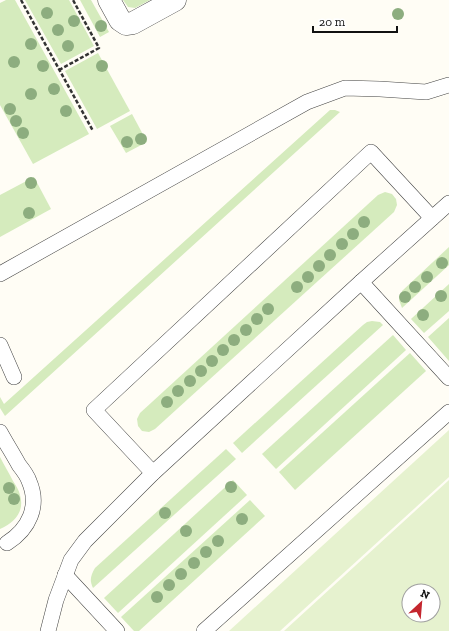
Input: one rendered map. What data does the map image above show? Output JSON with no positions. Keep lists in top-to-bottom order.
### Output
{
  "scale_bar": "20 m",
  "north": "top right"
}
